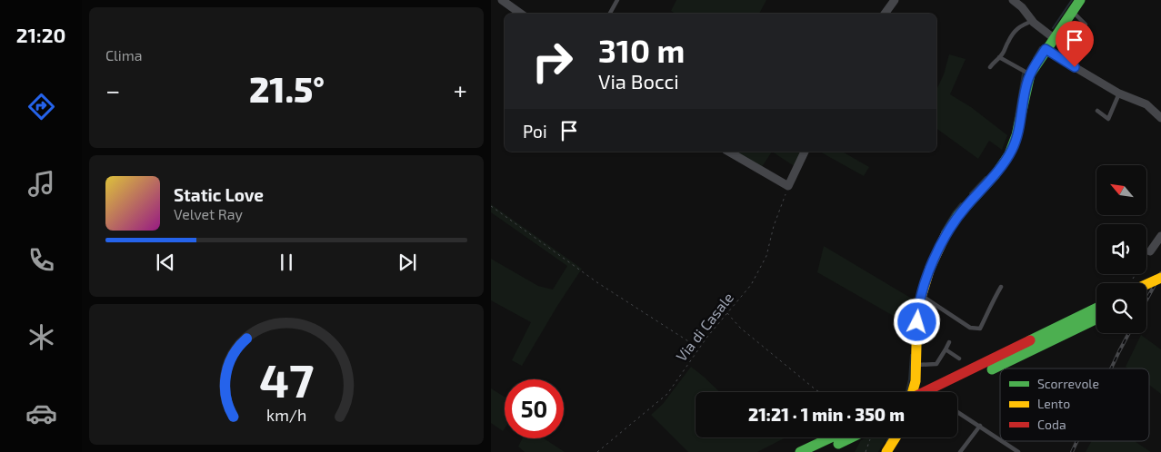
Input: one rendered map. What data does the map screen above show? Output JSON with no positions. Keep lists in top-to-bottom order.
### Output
{
  "streets": {
    "path": ["Via di Casale"]
  },
  "legend": ["Scorrevole", "Lento", "Coda"],
  "north": "top left",
  "page": {
    "tabs": "21:20",
    "tile": "Clima",
    "turn": ["310 m", "Via Bocci"],
    "heat": ["−", "21.5°", "+"],
    "then": "Poi",
    "song": ["Static Love", "Velvet Ray"],
    "limit": "50",
    "trip": "21:21 · 1 min · 350 m",
    "gauge": ["47", "km/h"]
  }
}
